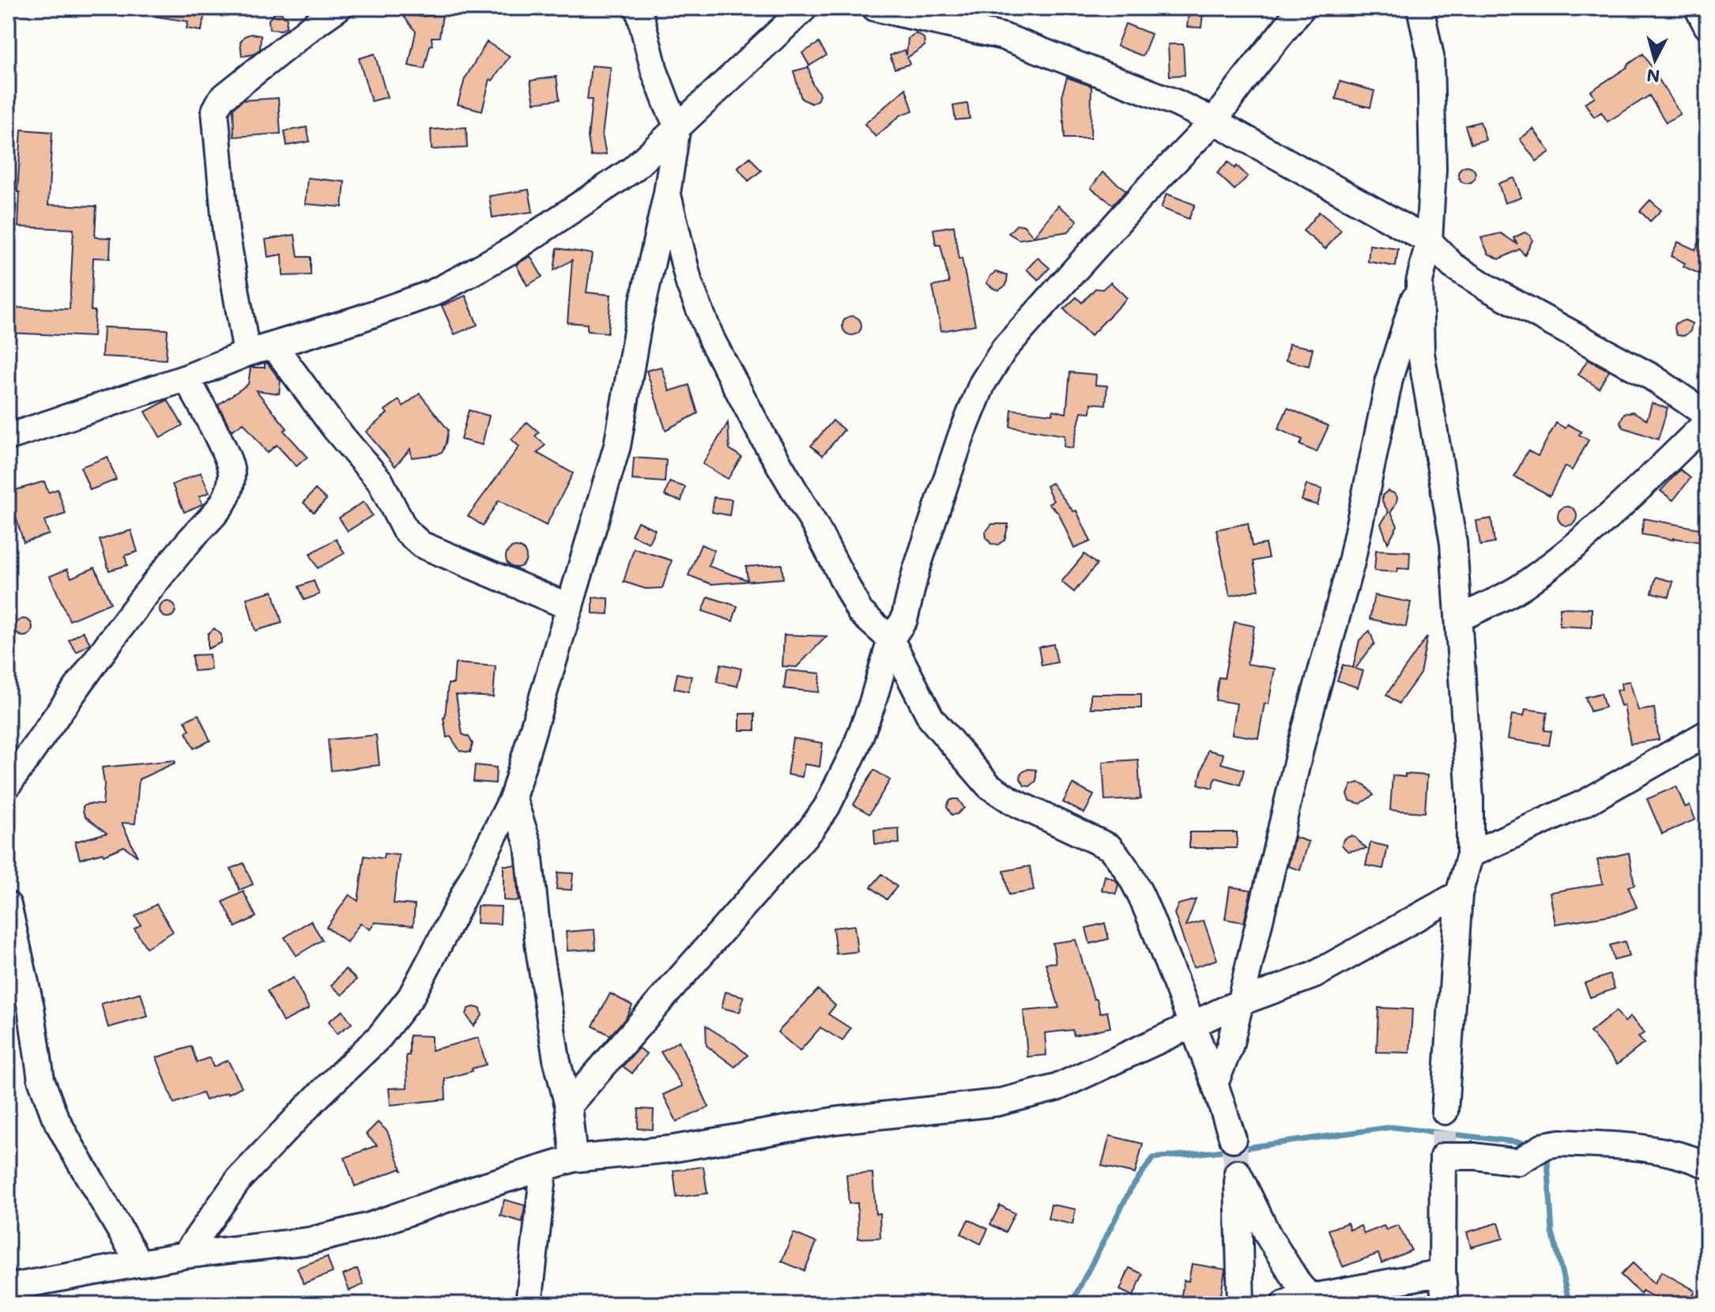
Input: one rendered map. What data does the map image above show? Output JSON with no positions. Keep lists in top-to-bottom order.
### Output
{
  "north": "bottom"
}
